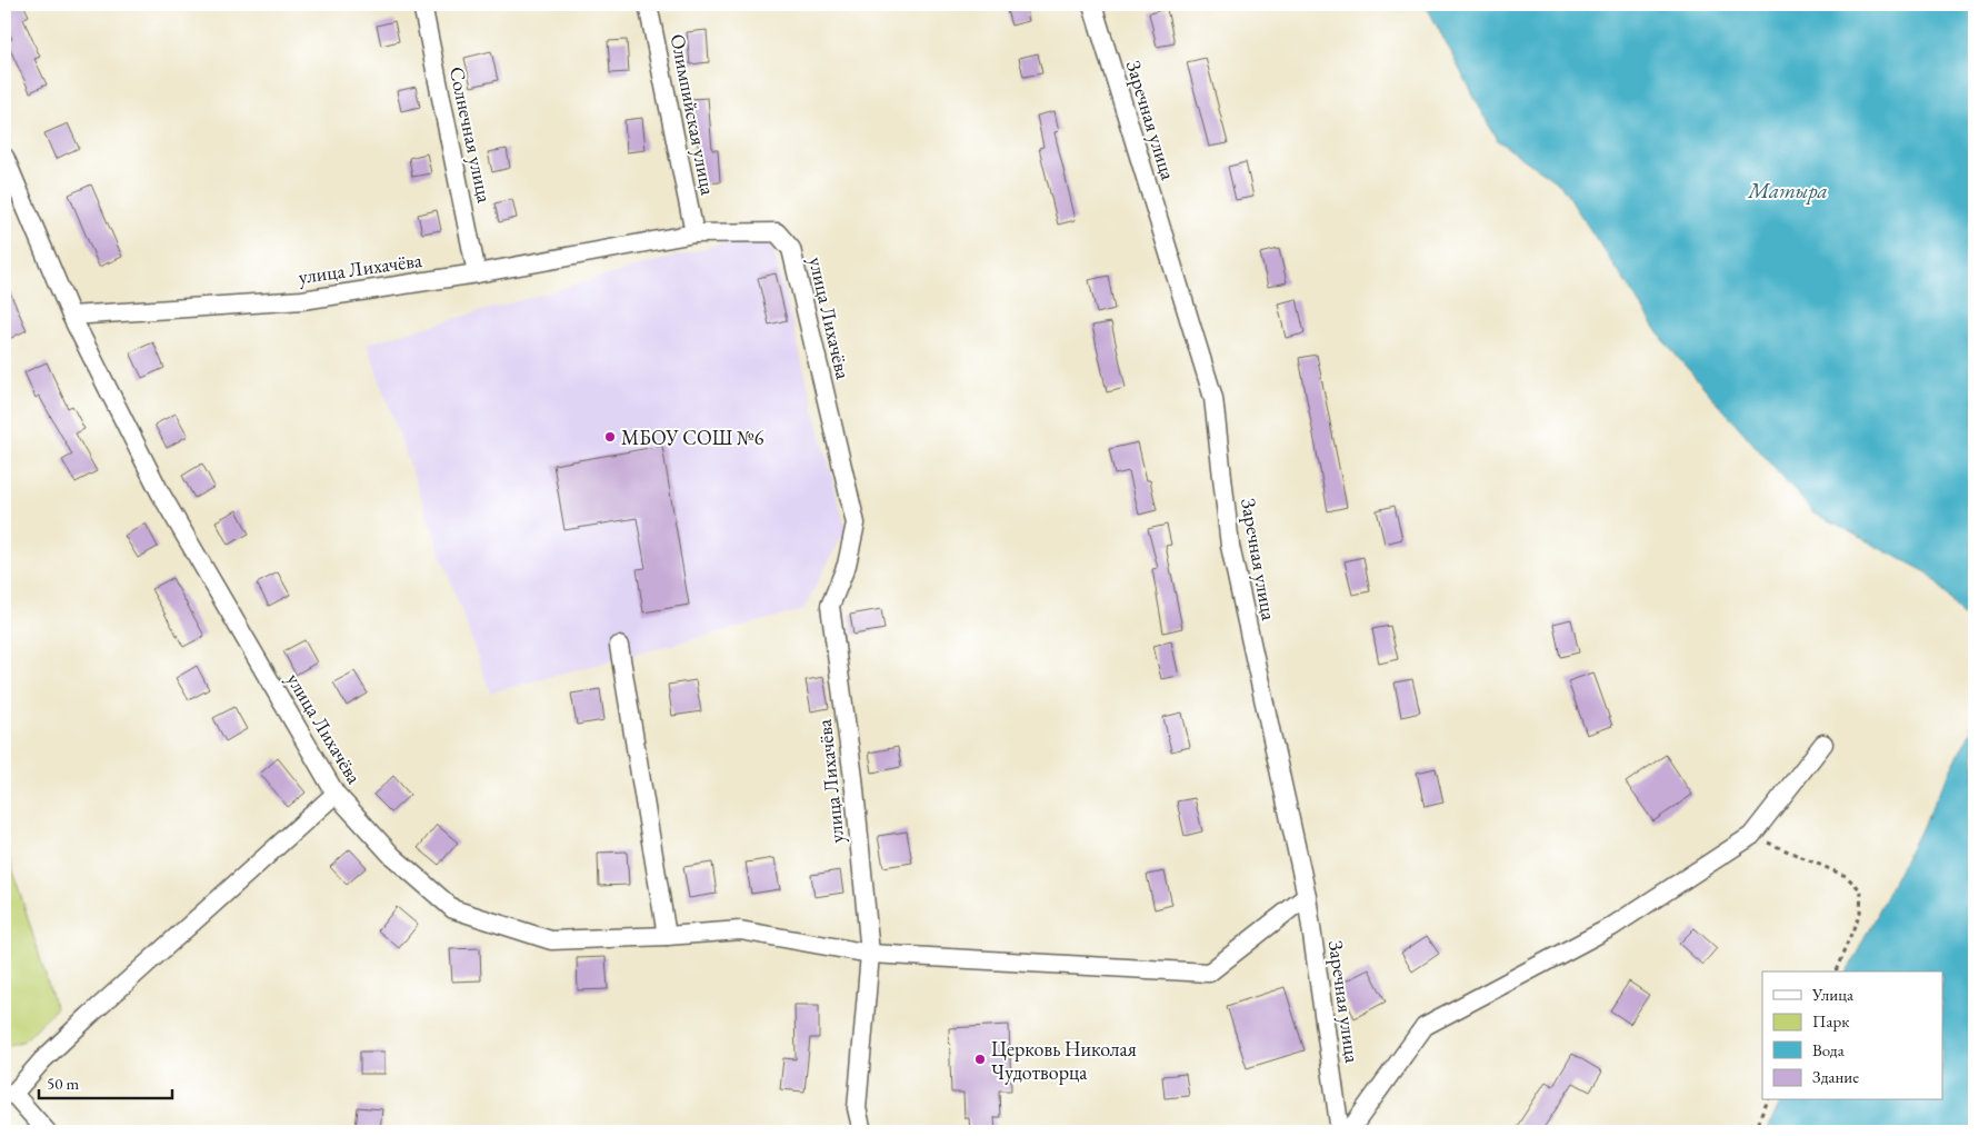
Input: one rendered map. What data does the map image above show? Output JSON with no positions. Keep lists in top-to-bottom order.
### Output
{
  "streets": {
    "street": [
      "Олимпийская улица",
      "Заречная улица",
      "Солнечная улица",
      "улица Лихачёва"
    ]
  },
  "crossings": [
    ["Олимпийская улица", "улица Лихачёва"],
    ["Заречная улица", "улица Лихачёва"],
    ["Солнечная улица", "улица Лихачёва"]
  ],
  "water": ["Матыра"],
  "places": ["МБОУ СОШ №6", "Церковь Николая Чудотворца"],
  "legend": [
    "Улица",
    "Парк",
    "Вода",
    "Здание"
  ],
  "scale_bar": "50 m"
}
